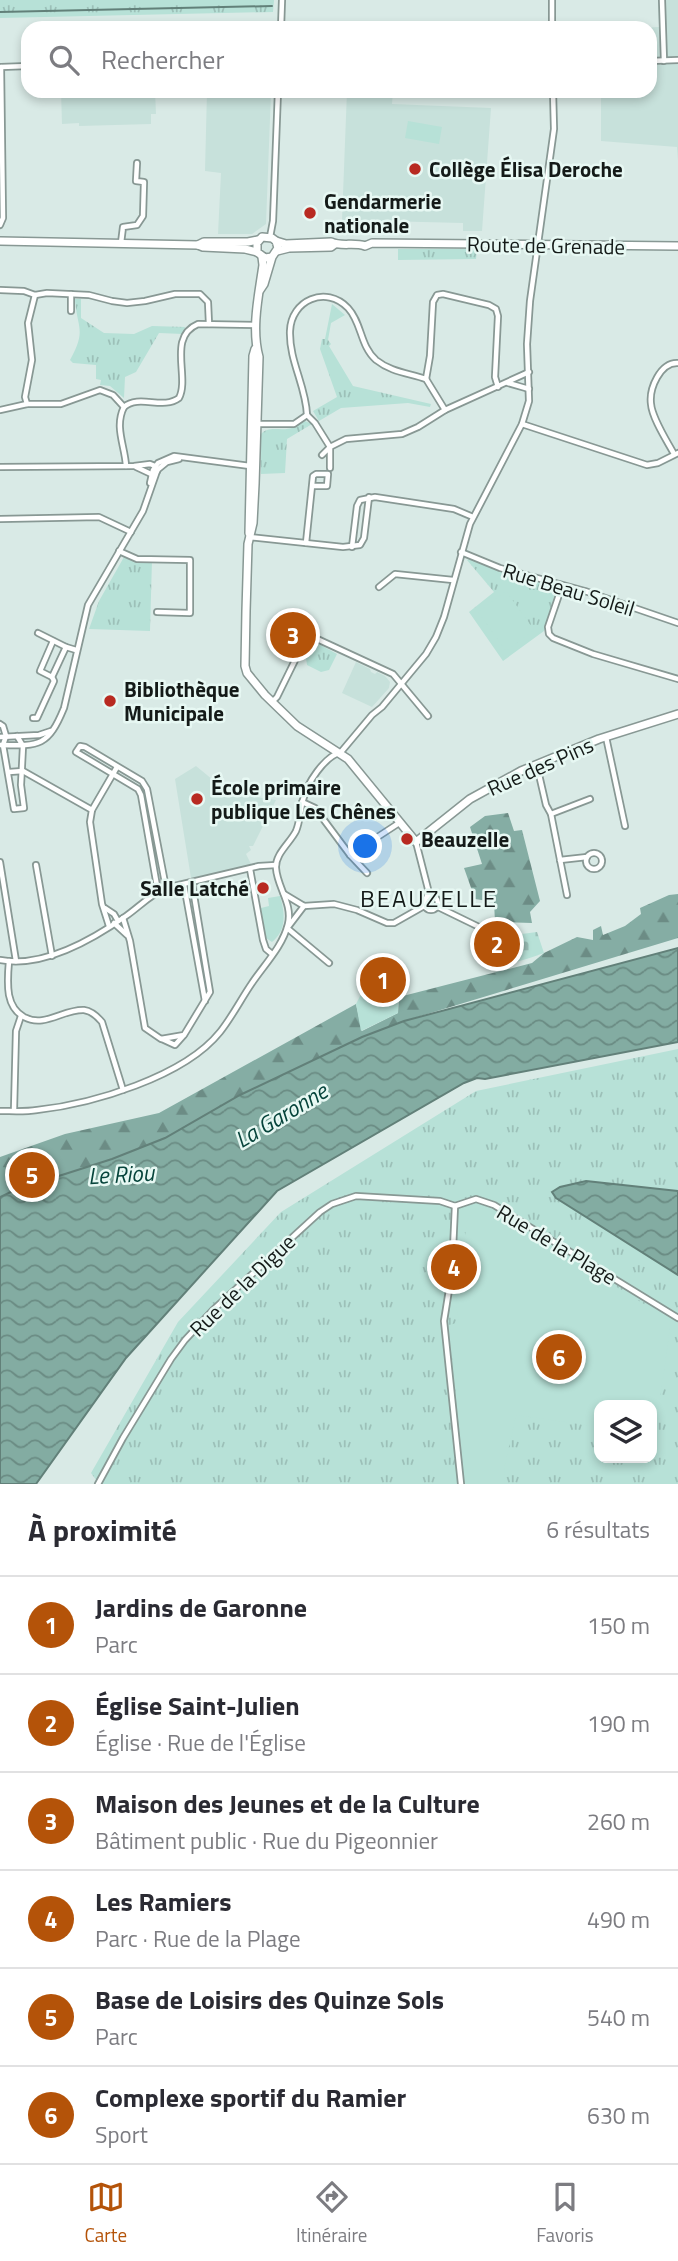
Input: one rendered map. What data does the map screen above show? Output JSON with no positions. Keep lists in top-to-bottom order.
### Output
{
  "streets": {
    "street": [
      "Route de Grenade",
      "Rue Beau Soleil",
      "Rue des Pins",
      "Rue de la Plage",
      "Rue de la Digue"
    ]
  },
  "crossings": [
    ["Rue de la Plage", "Rue de la Digue"]
  ],
  "districts": ["BEAUZELLE"],
  "water": ["La Garonne", "Le Riou"],
  "places": [
    "Collège Élisa Deroche",
    "Gendarmerie nationale",
    "Bibliothèque Municipale",
    "École primaire publique Les Chênes",
    "Beauzelle",
    "Salle Latché"
  ],
  "page": {
    "search": "Rechercher",
    "pins": [
      "3",
      "2",
      "1",
      "5",
      "4",
      "6"
    ],
    "heading": ["À proximité", "6 résultats"],
    "list": [
      {
        "mark": "1",
        "name": "Jardins de Garonne",
        "note": "Parc",
        "value": "150 m"
      },
      {
        "mark": "2",
        "name": "Église Saint-Julien",
        "note": "Église · Rue de l'Église",
        "value": "190 m"
      },
      {
        "mark": "3",
        "name": "Maison des Jeunes et de la Culture",
        "note": "Bâtiment public · Rue du Pigeonnier",
        "value": "260 m"
      },
      {
        "mark": "4",
        "name": "Les Ramiers",
        "note": "Parc · Rue de la Plage",
        "value": "490 m"
      },
      {
        "mark": "5",
        "name": "Base de Loisirs des Quinze Sols",
        "note": "Parc",
        "value": "540 m"
      },
      {
        "mark": "6",
        "name": "Complexe sportif du Ramier",
        "note": "Sport",
        "value": "630 m"
      }
    ],
    "nav": ["Carte", "Itinéraire", "Favoris"]
  }
}
